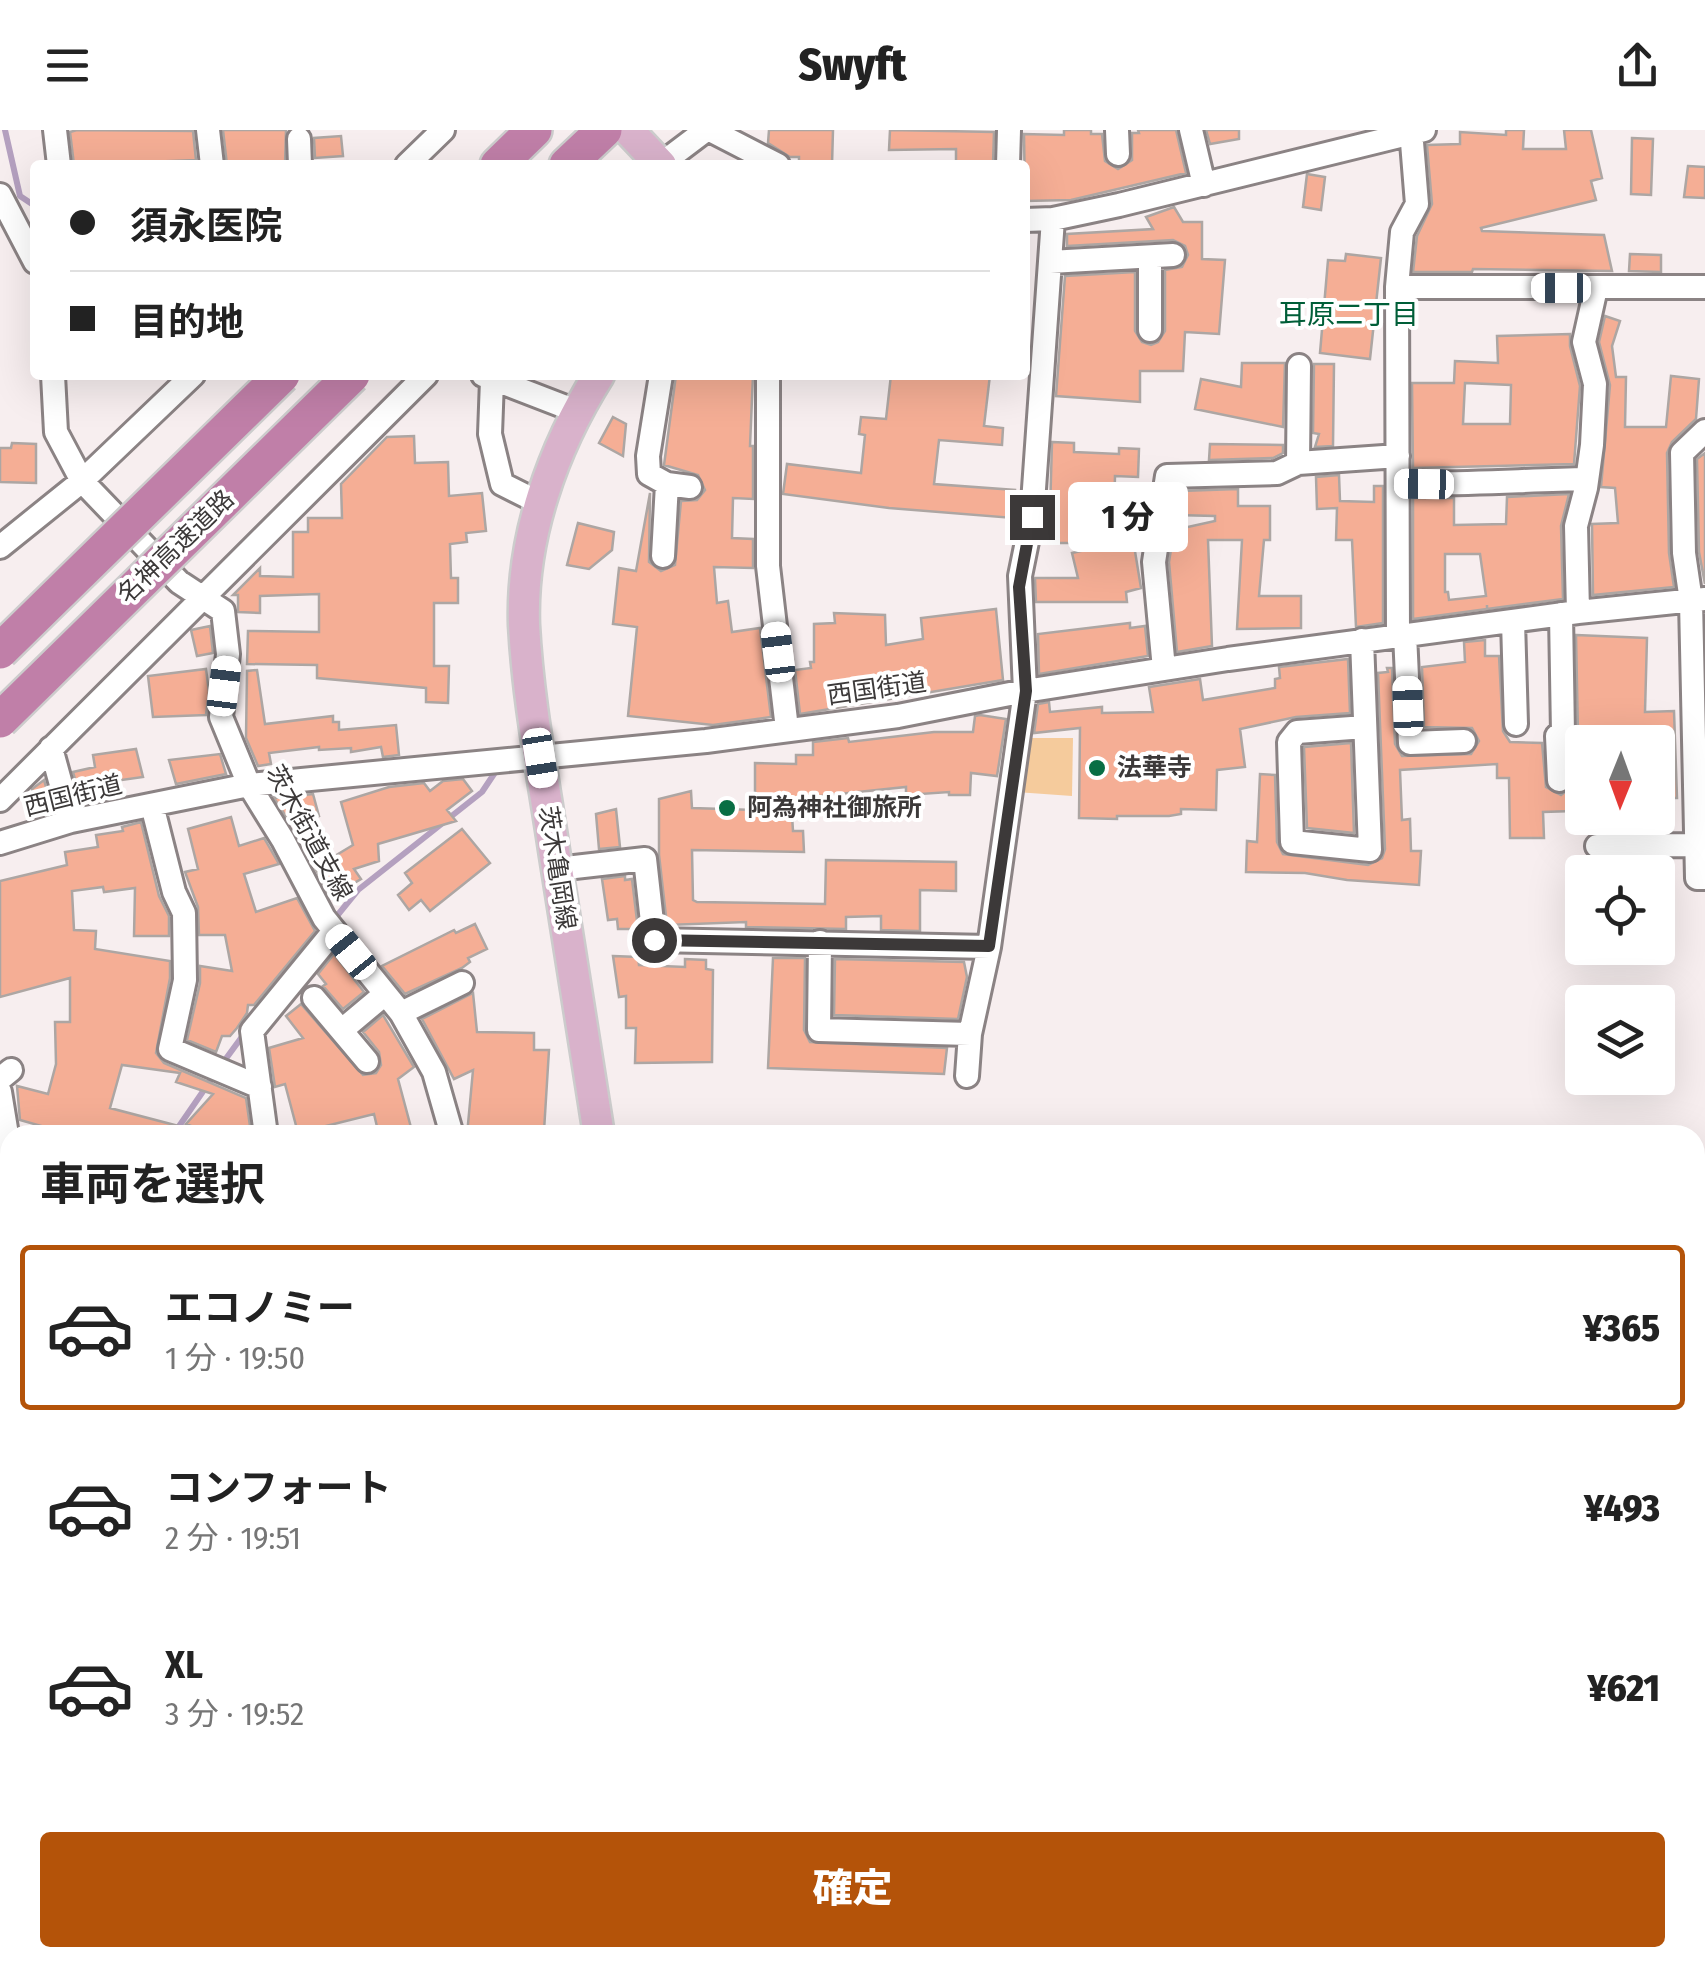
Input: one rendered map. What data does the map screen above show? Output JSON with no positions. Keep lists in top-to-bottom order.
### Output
{
  "streets": {
    "highway": ["名神高速道路"],
    "main road": ["茨木亀岡線"],
    "street": ["西国街道", "茨木街道支線"]
  },
  "crossings": [
    ["西国街道", "茨木街道支線"],
    ["西国街道", "茨木亀岡線"]
  ],
  "districts": ["耳原二丁目"],
  "places": ["法華寺", "阿為神社御旅所"],
  "north": "bottom",
  "page": {
    "header": "Swyft",
    "banner": ["須永医院", "目的地"],
    "bubble": "1 分",
    "heading": "車両を選択",
    "list": [
      {
        "name": "エコノミー",
        "note": "1 分 · 19:50",
        "value": "¥365"
      },
      {
        "name": "コンフォート",
        "note": "2 分 · 19:51",
        "value": "¥493"
      },
      {
        "name": "XL",
        "note": "3 分 · 19:52",
        "value": "¥621"
      }
    ],
    "buttons": "確定"
  }
}
